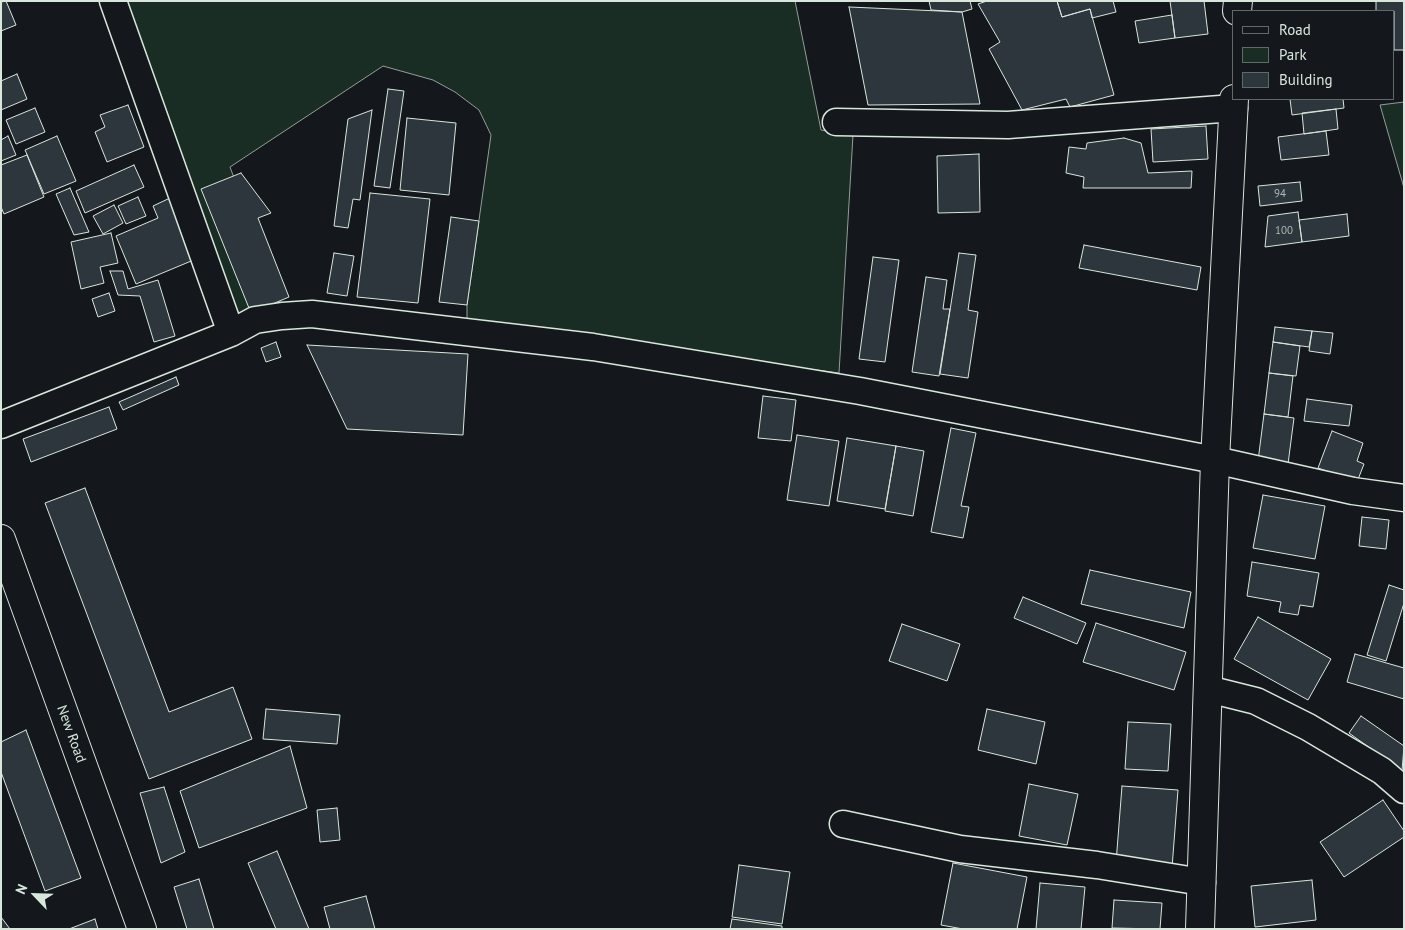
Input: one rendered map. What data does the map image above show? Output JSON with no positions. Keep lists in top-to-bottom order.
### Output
{
  "streets": {
    "street": ["New Road"]
  },
  "house_numbers": ["94", "100"],
  "legend": ["Road", "Park", "Building"],
  "north": "top left"
}
